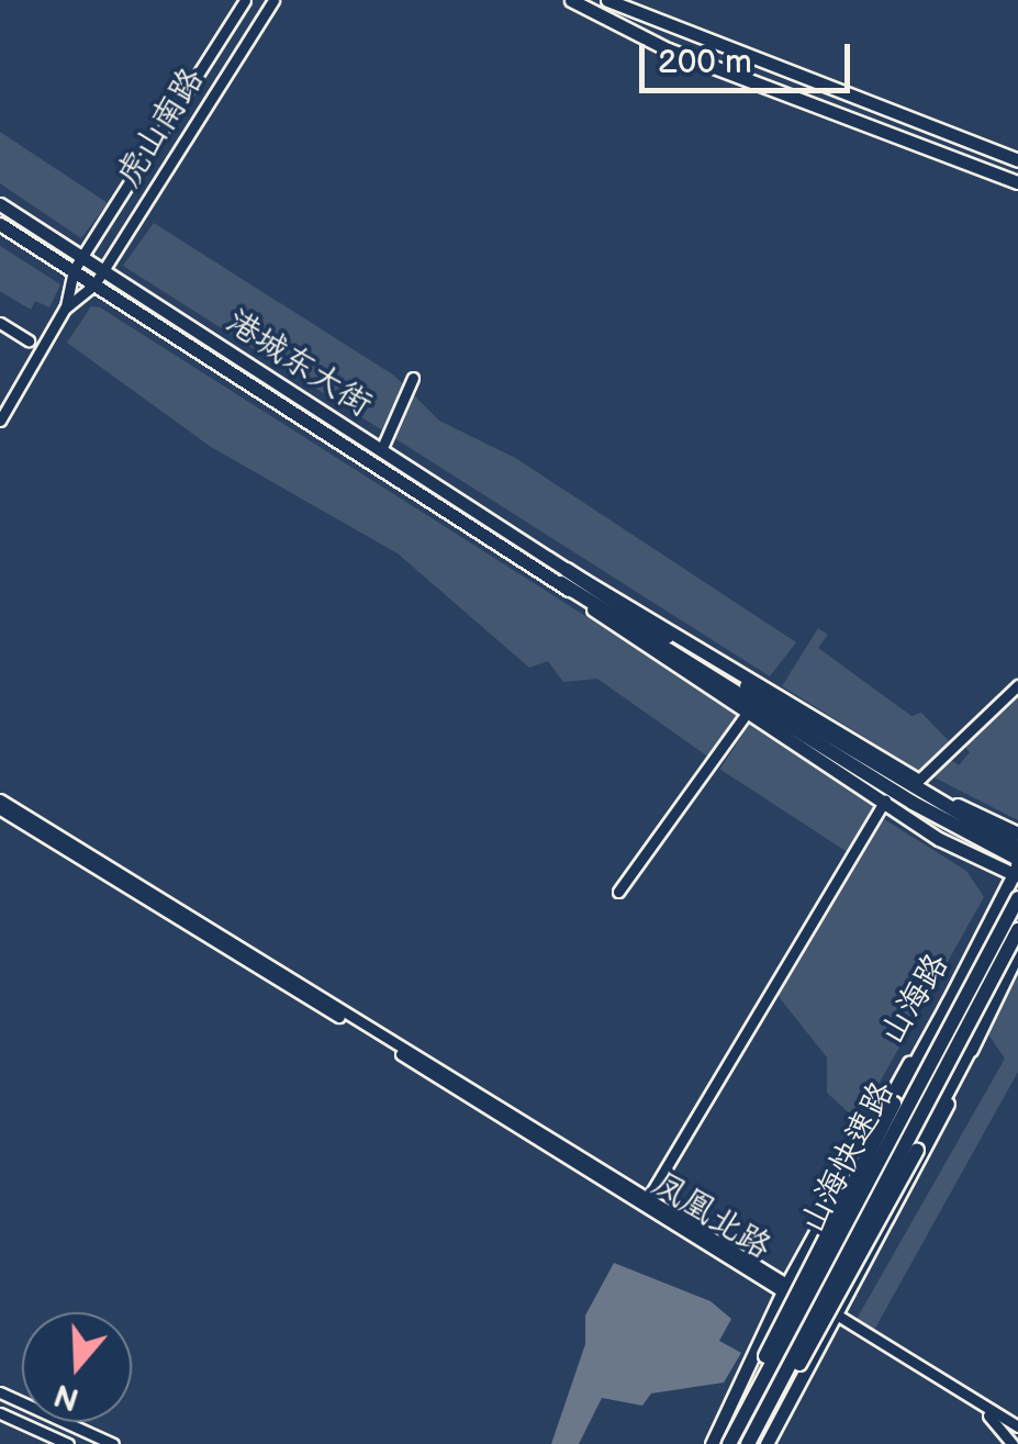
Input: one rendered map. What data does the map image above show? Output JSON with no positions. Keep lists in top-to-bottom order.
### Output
{
  "streets": {
    "highway": ["港城东大街", "山海快速路"],
    "main road": ["山海路"],
    "street": ["虎山南路", "凤凰北路"]
  },
  "crossings": [
    ["虎山南路", "港城东大街"],
    ["港城东大街", "山海路"],
    ["山海路", "凤凰北路"]
  ],
  "scale_bar": "200 m",
  "north": "bottom"
}
